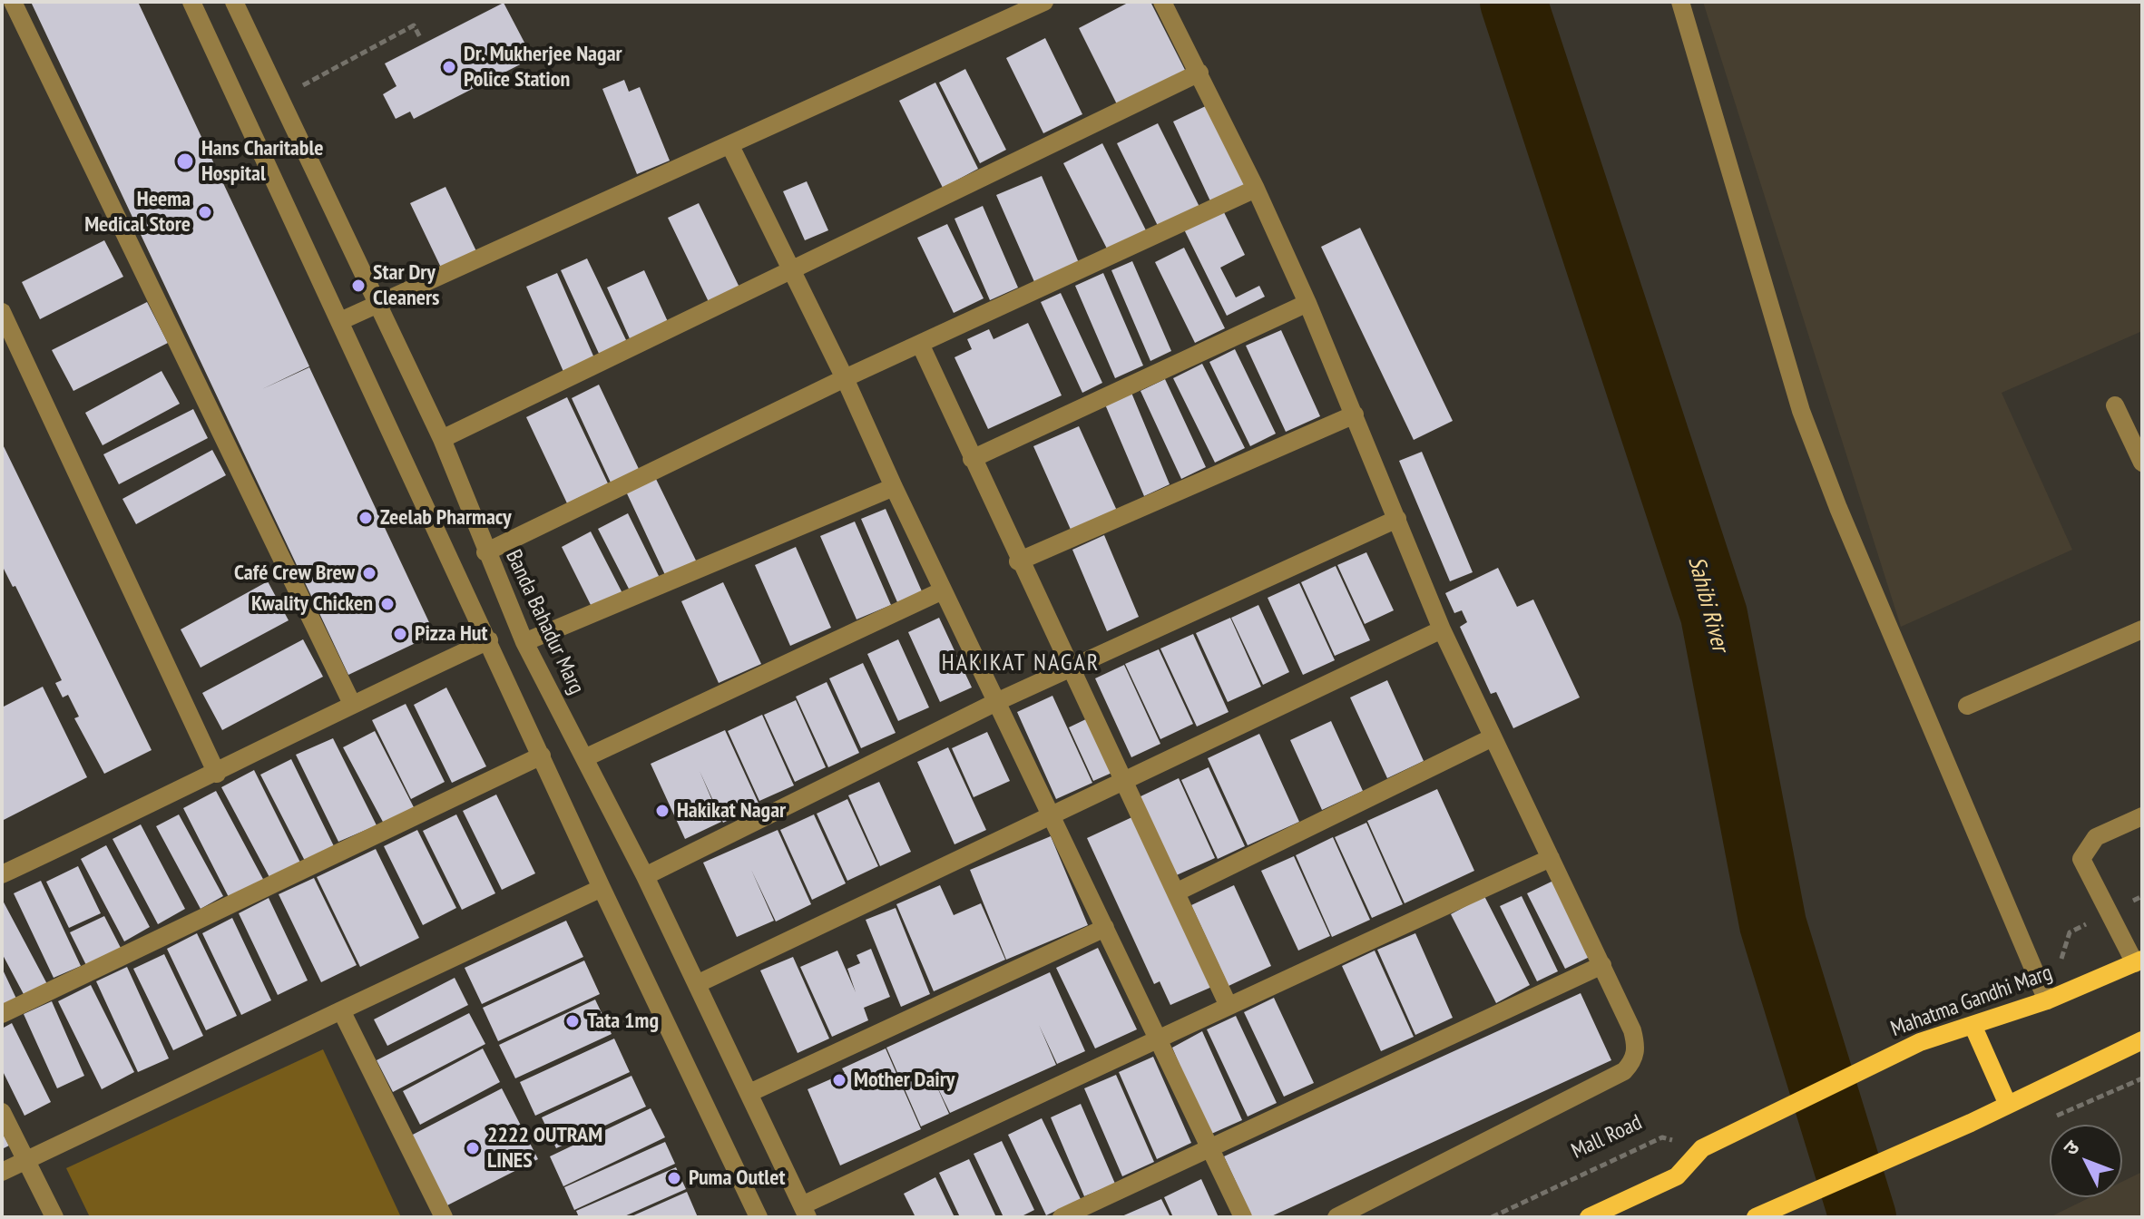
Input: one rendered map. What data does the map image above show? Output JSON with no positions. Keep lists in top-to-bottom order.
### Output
{
  "streets": {
    "main road": ["Mahatma Gandhi Marg"],
    "street": ["Banda Bahadur Marg"],
    "path": ["Mall Road"]
  },
  "crossings": [
    ["Mahatma Gandhi Marg", "Mall Road"]
  ],
  "districts": ["HAKIKAT NAGAR"],
  "water": ["Sahibi River"],
  "places": [
    "Dr. Mukherjee Nagar Police Station",
    "Hans Charitable Hospital",
    "Heema Medical Store",
    "Star Dry Cleaners",
    "Zeelab Pharmacy",
    "Café Crew Brew",
    "Kwality Chicken",
    "Pizza Hut",
    "Hakikat Nagar",
    "Tata 1mg",
    "Mother Dairy",
    "2222 OUTRAM LINES",
    "Puma Outlet"
  ],
  "north": "top left"
}
